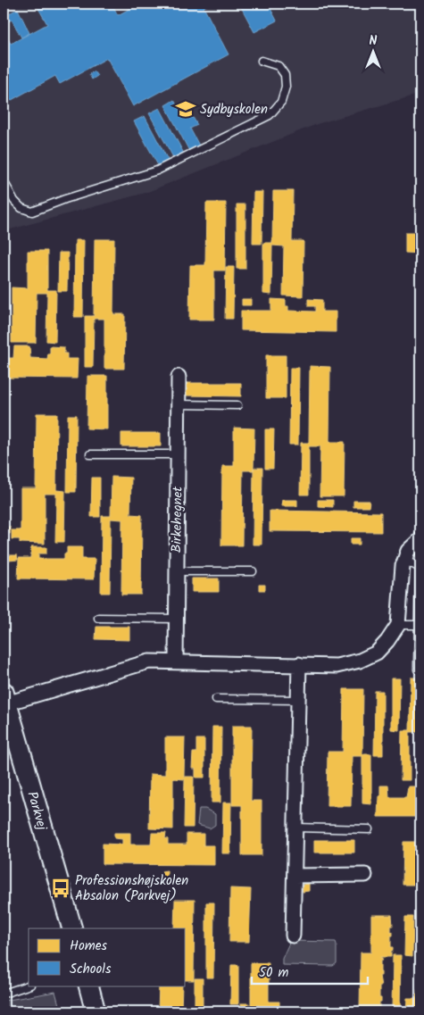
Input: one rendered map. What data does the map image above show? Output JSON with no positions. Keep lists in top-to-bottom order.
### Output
{
  "streets": {
    "street": ["Birkehegnet", "Parkvej"]
  },
  "places": {
    "school or university": ["Sydbyskolen"],
    "bus stop": ["Professionshøjskolen Absalon (Parkvej)"]
  },
  "legend": ["Homes", "Schools"],
  "scale_bar": "50 m",
  "north": "top"
}
